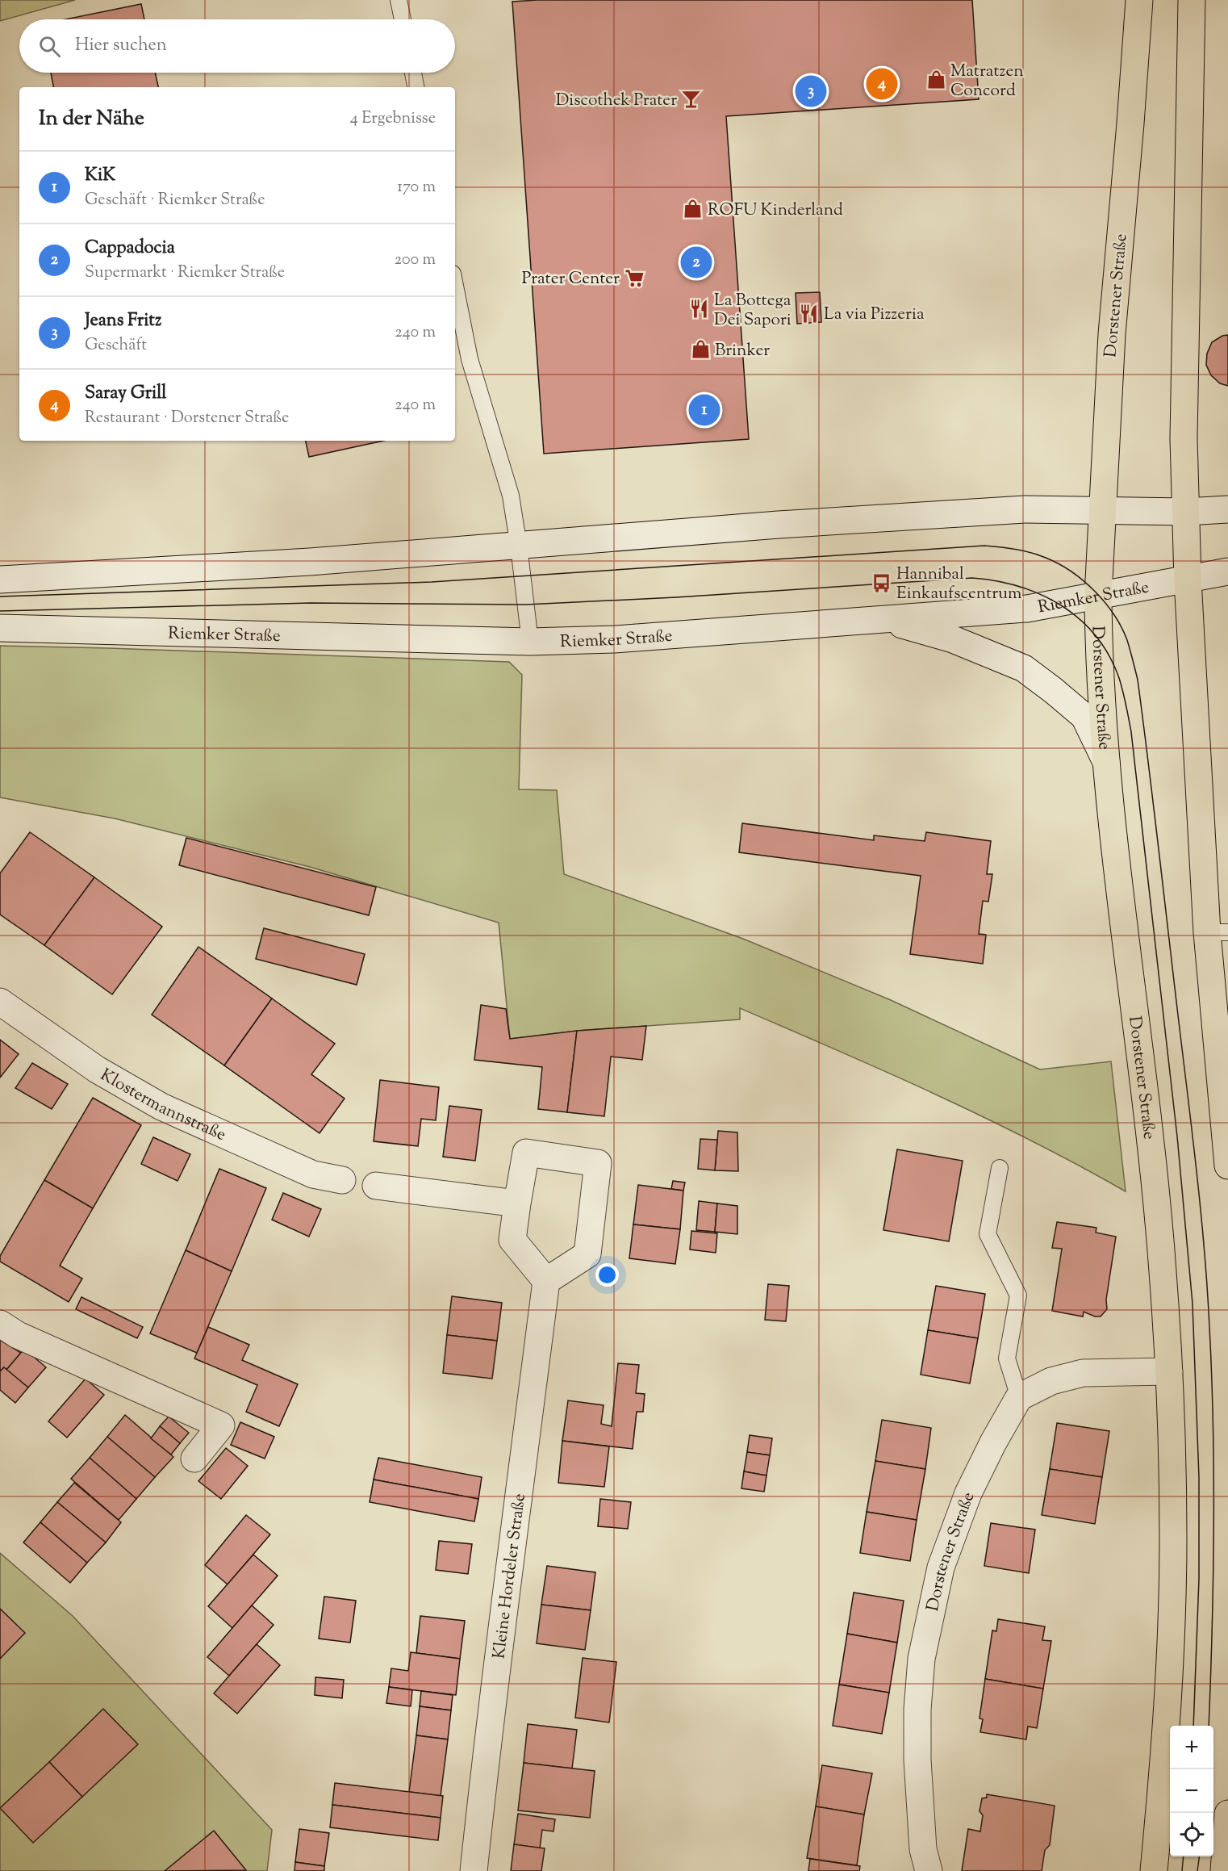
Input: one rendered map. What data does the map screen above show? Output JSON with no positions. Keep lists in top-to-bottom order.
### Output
{
  "streets": {
    "main road": [
      "Dorstener Straße",
      "Riemker Straße",
      "Klostermannstraße",
      "Kleine Hordeler Straße"
    ]
  },
  "crossings": [
    ["Dorstener Straße", "Riemker Straße"]
  ],
  "places": {
    "shop": ["Matratzen Concord", "ROFU Kinderland", "Brinker"],
    "bar": ["Discothek Prater"],
    "supermarket": ["Prater Center"],
    "restaurant": ["La Bottega Dei Sapori", "La via Pizzeria"],
    "bus stop": ["Hannibal Einkaufscentrum"]
  },
  "page": {
    "search": "Hier suchen",
    "pins": [
      "4",
      "3",
      "2",
      "1"
    ],
    "heading": ["In der Nähe", "4 Ergebnisse"],
    "list": [
      {
        "mark": "1",
        "name": "KiK",
        "note": "Geschäft · Riemker Straße",
        "value": "170 m"
      },
      {
        "mark": "2",
        "name": "Cappadocia",
        "note": "Supermarkt · Riemker Straße",
        "value": "200 m"
      },
      {
        "mark": "3",
        "name": "Jeans Fritz",
        "note": "Geschäft",
        "value": "240 m"
      },
      {
        "mark": "4",
        "name": "Saray Grill",
        "note": "Restaurant · Dorstener Straße",
        "value": "240 m"
      }
    ],
    "map_buttons": ["+", "−"]
  }
}
